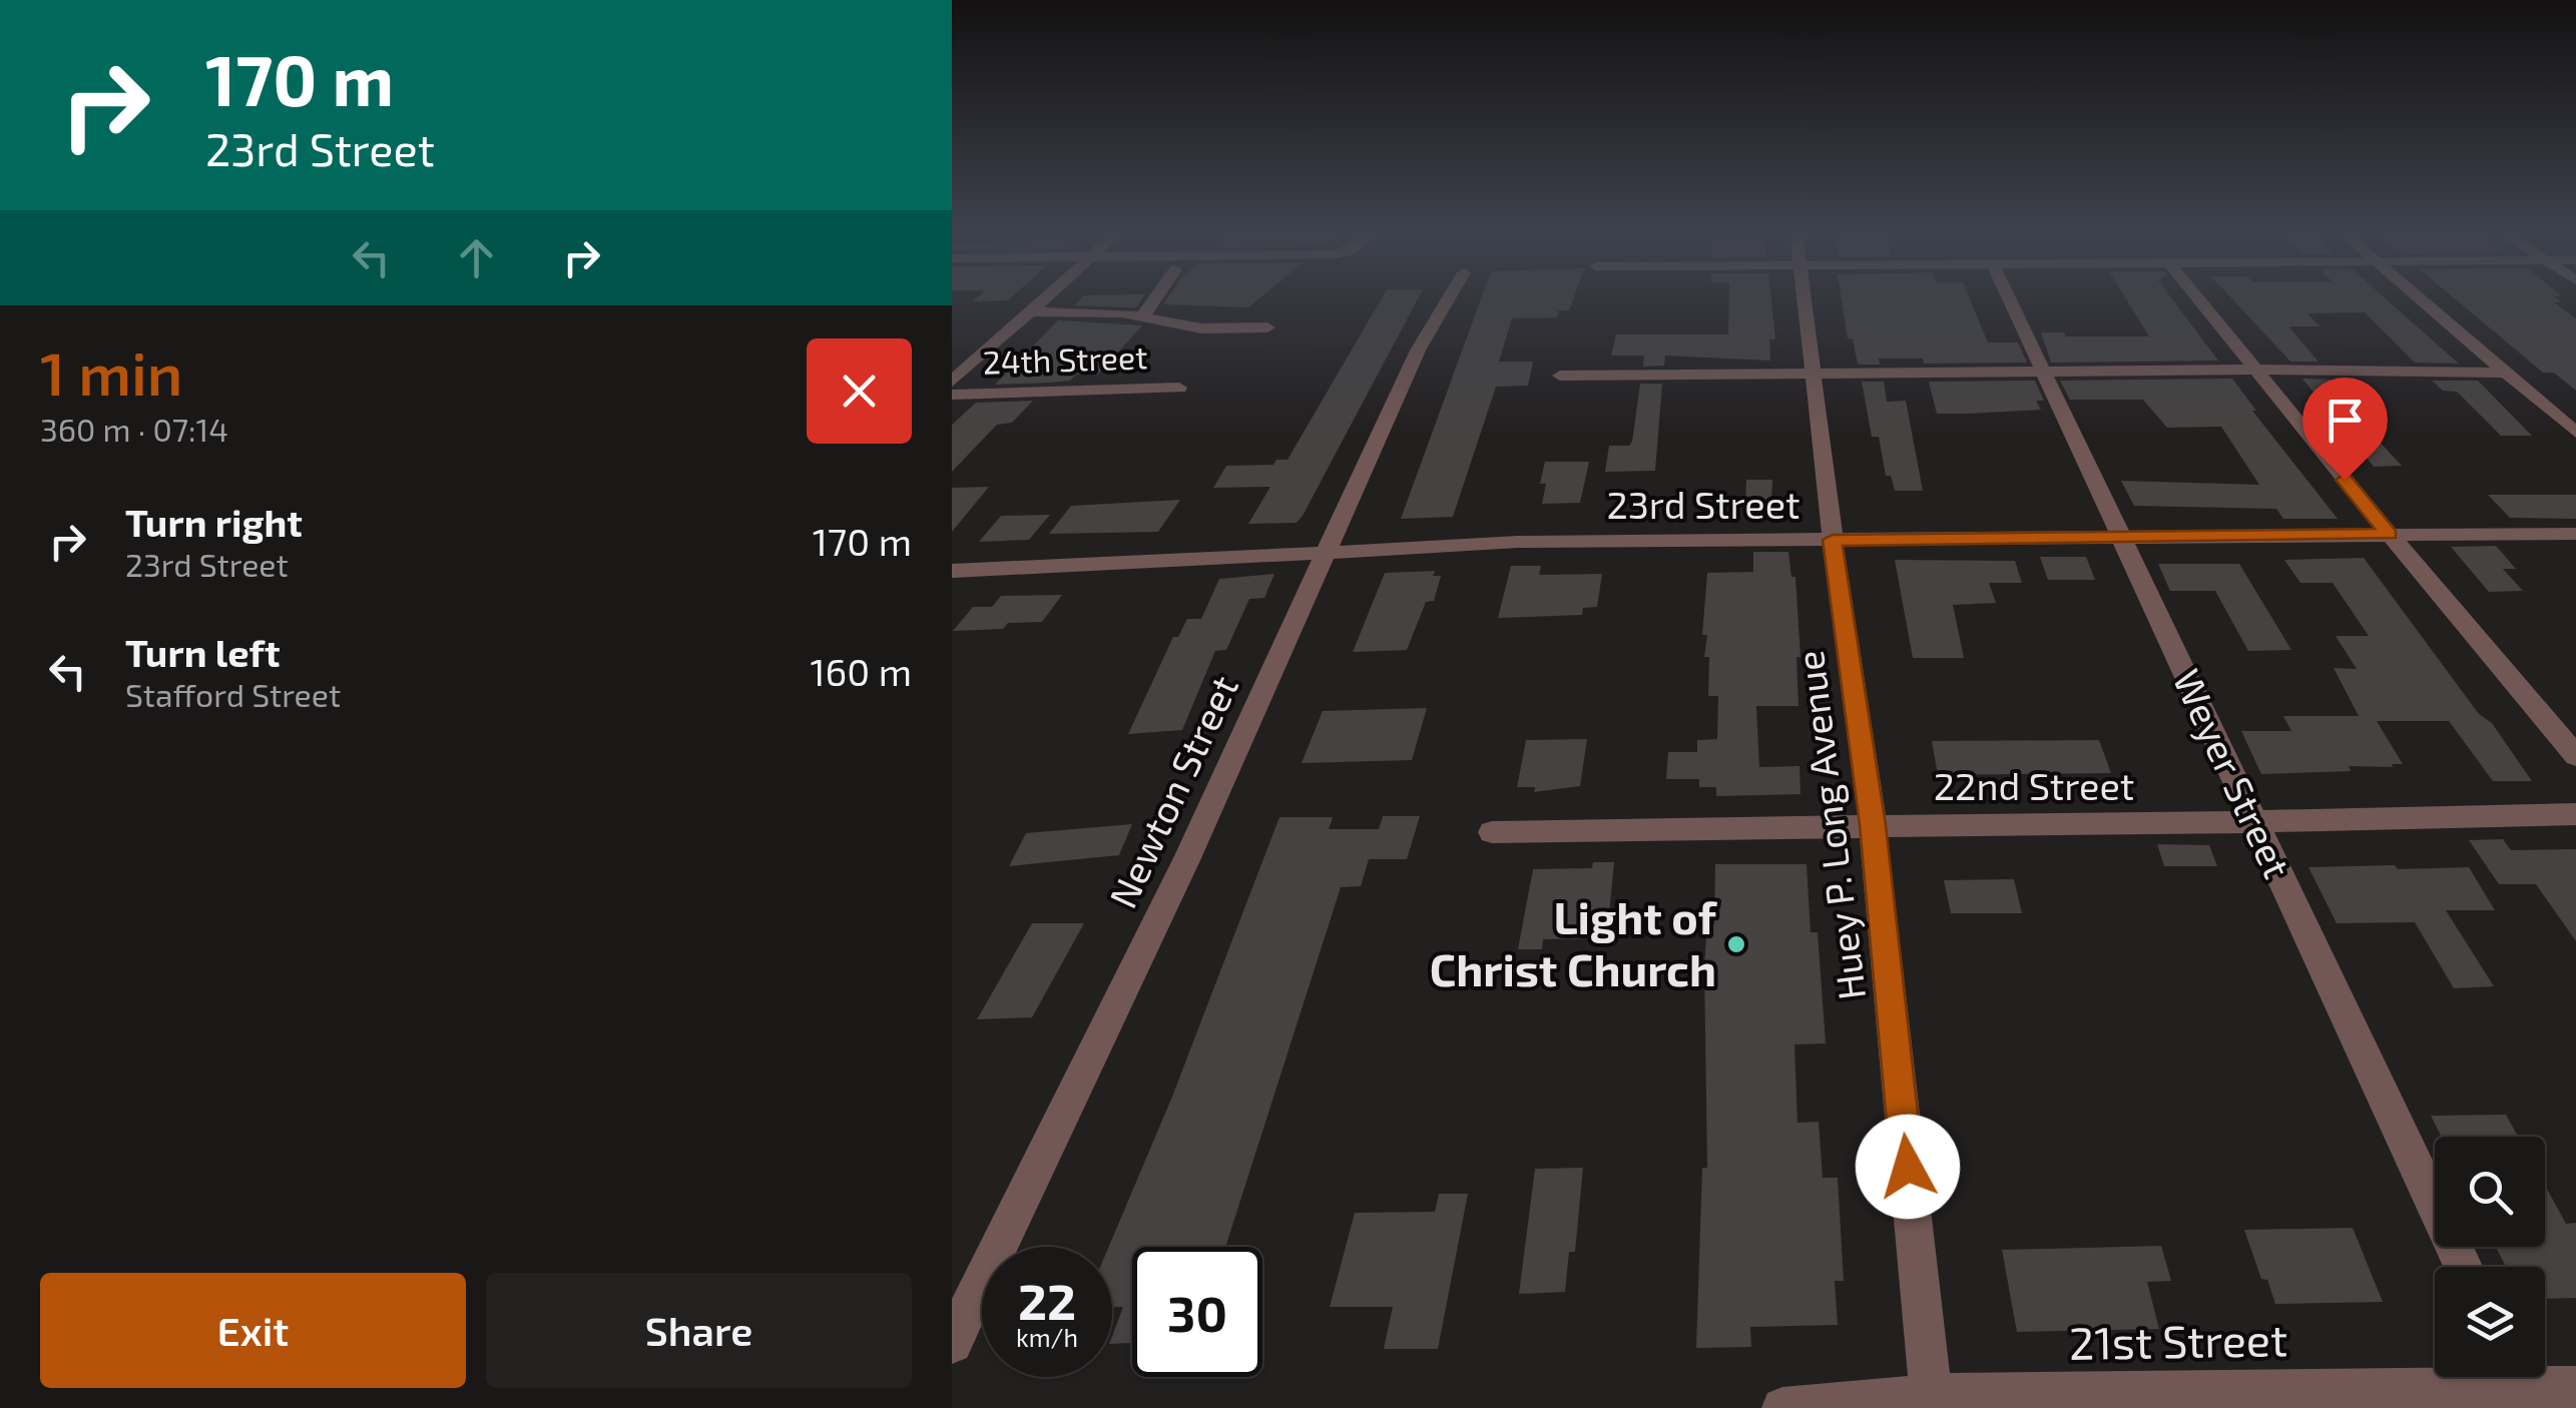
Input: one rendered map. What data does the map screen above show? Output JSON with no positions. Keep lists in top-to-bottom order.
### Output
{
  "streets": {
    "street": [
      "24th Street",
      "23rd Street",
      "Weyer Street",
      "22nd Street",
      "Newton Street",
      "Huey P. Long Avenue",
      "21st Street"
    ]
  },
  "crossings": [
    ["23rd Street", "Weyer Street"],
    ["23rd Street", "Newton Street"],
    ["23rd Street", "Huey P. Long Avenue"],
    ["Weyer Street", "22nd Street"],
    ["22nd Street", "Huey P. Long Avenue"],
    ["Huey P. Long Avenue", "21st Street"]
  ],
  "places": ["Light of Christ Church"],
  "page": {
    "turn": ["170 m", "23rd Street"],
    "heading": ["1 min", "360 m · 07:14"],
    "list": [
      {
        "name": "Turn right",
        "note": "23rd Street",
        "value": "170 m"
      },
      {
        "name": "Turn left",
        "note": "Stafford Street",
        "value": "160 m"
      }
    ],
    "speed": "22 km/h",
    "limit": "30",
    "buttons": ["Exit", "Share"]
  }
}
